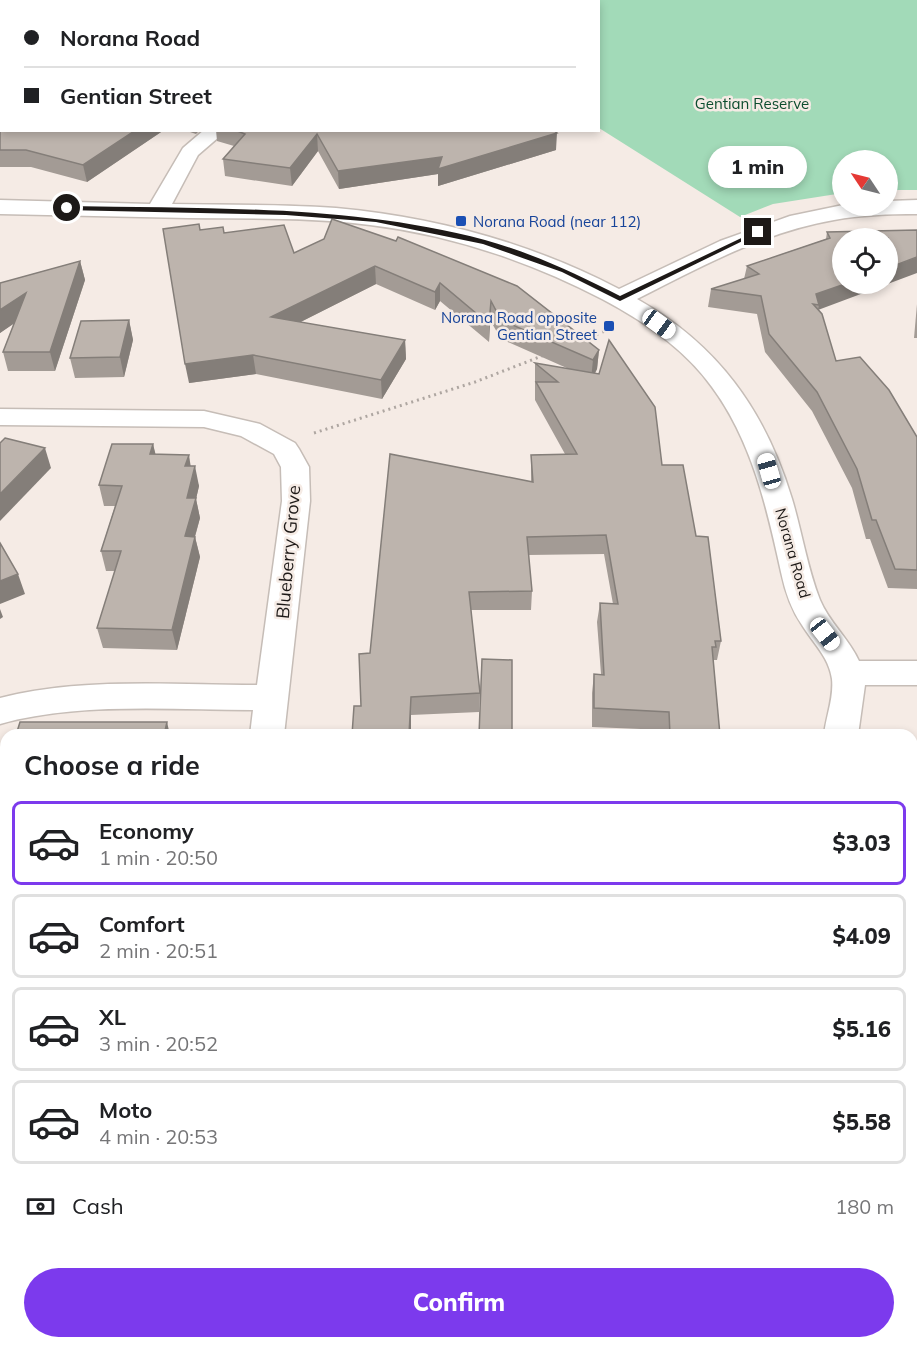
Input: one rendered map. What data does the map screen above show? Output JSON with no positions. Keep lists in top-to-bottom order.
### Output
{
  "streets": {
    "street": ["Blueberry Grove", "Norana Road"]
  },
  "parks": ["Gentian Reserve"],
  "places": {
    "transit": ["Norana Road (near 112)", "Norana Road opposite Gentian Street"]
  },
  "north": "top left",
  "page": {
    "banner": ["Norana Road", "Gentian Street"],
    "bubble": "1 min",
    "heading": "Choose a ride",
    "list": [
      {
        "name": "Economy",
        "note": "1 min · 20:50",
        "value": "$3.03"
      },
      {
        "name": "Comfort",
        "note": "2 min · 20:51",
        "value": "$4.09"
      },
      {
        "name": "XL",
        "note": "3 min · 20:52",
        "value": "$5.16"
      },
      {
        "name": "Moto",
        "note": "4 min · 20:53",
        "value": "$5.58"
      }
    ],
    "pay": ["Cash", "180 m"],
    "buttons": "Confirm"
  }
}
